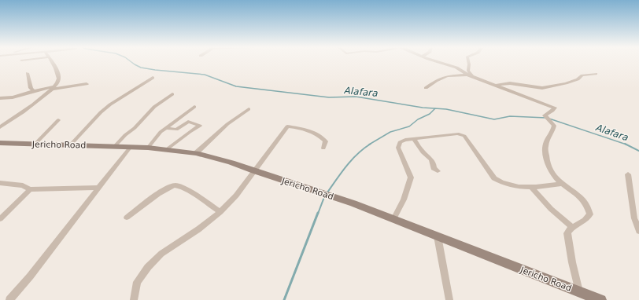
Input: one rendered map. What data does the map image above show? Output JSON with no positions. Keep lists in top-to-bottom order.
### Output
{
  "streets": {
    "street": ["Jericho Road"]
  },
  "water": ["Alafara"]
}
